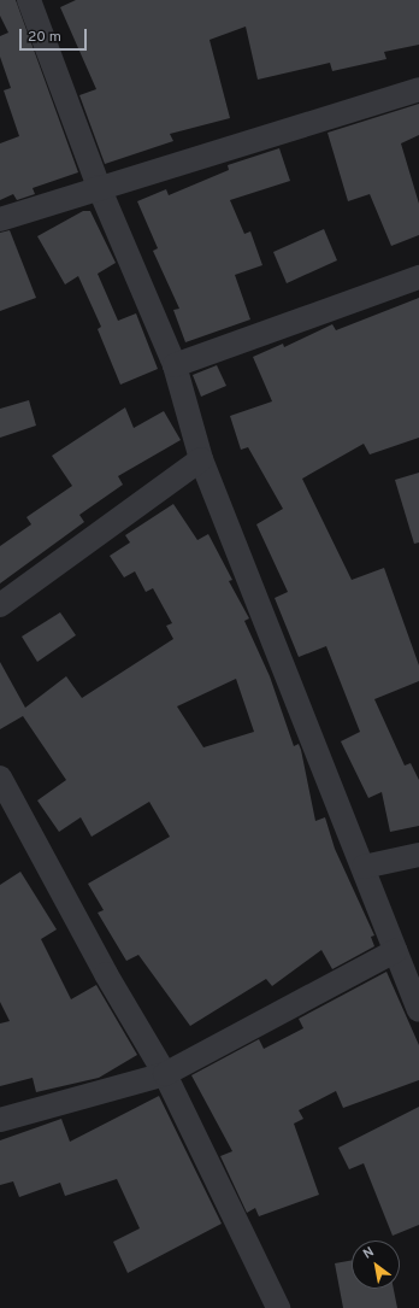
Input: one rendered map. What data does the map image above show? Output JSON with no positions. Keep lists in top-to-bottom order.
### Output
{
  "scale_bar": "20 m",
  "north": "top left"
}
